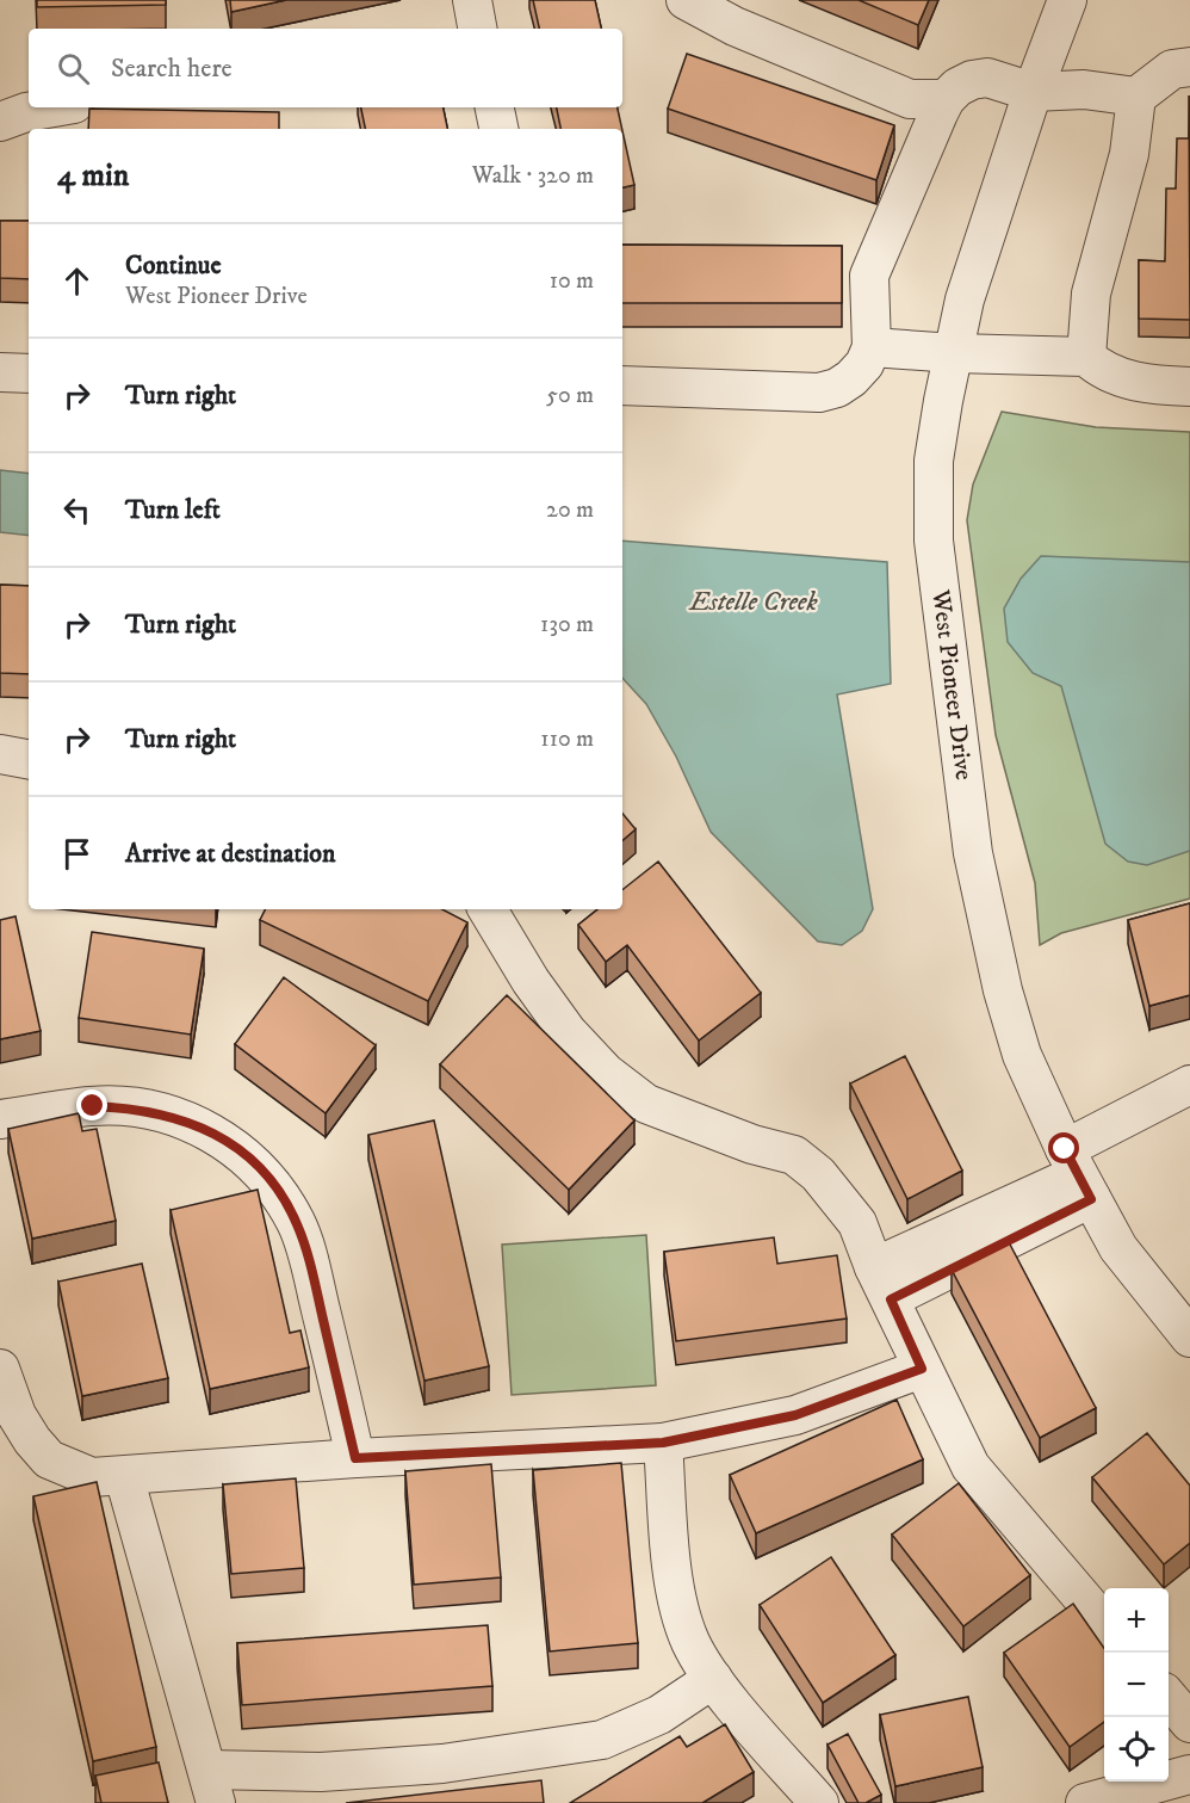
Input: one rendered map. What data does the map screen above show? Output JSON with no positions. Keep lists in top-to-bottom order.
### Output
{
  "streets": {
    "street": ["West Pioneer Drive"]
  },
  "water": ["Estelle Creek"],
  "page": {
    "search": "Search here",
    "heading": ["4 min", "Walk · 320 m"],
    "list": [
      ["Continue", "West Pioneer Drive", "10 m"],
      ["Turn right", "50 m"],
      ["Turn left", "20 m"],
      ["Turn right", "130 m"],
      ["Turn right", "110 m"],
      "Arrive at destination"
    ],
    "map_buttons": ["+", "−"]
  }
}
